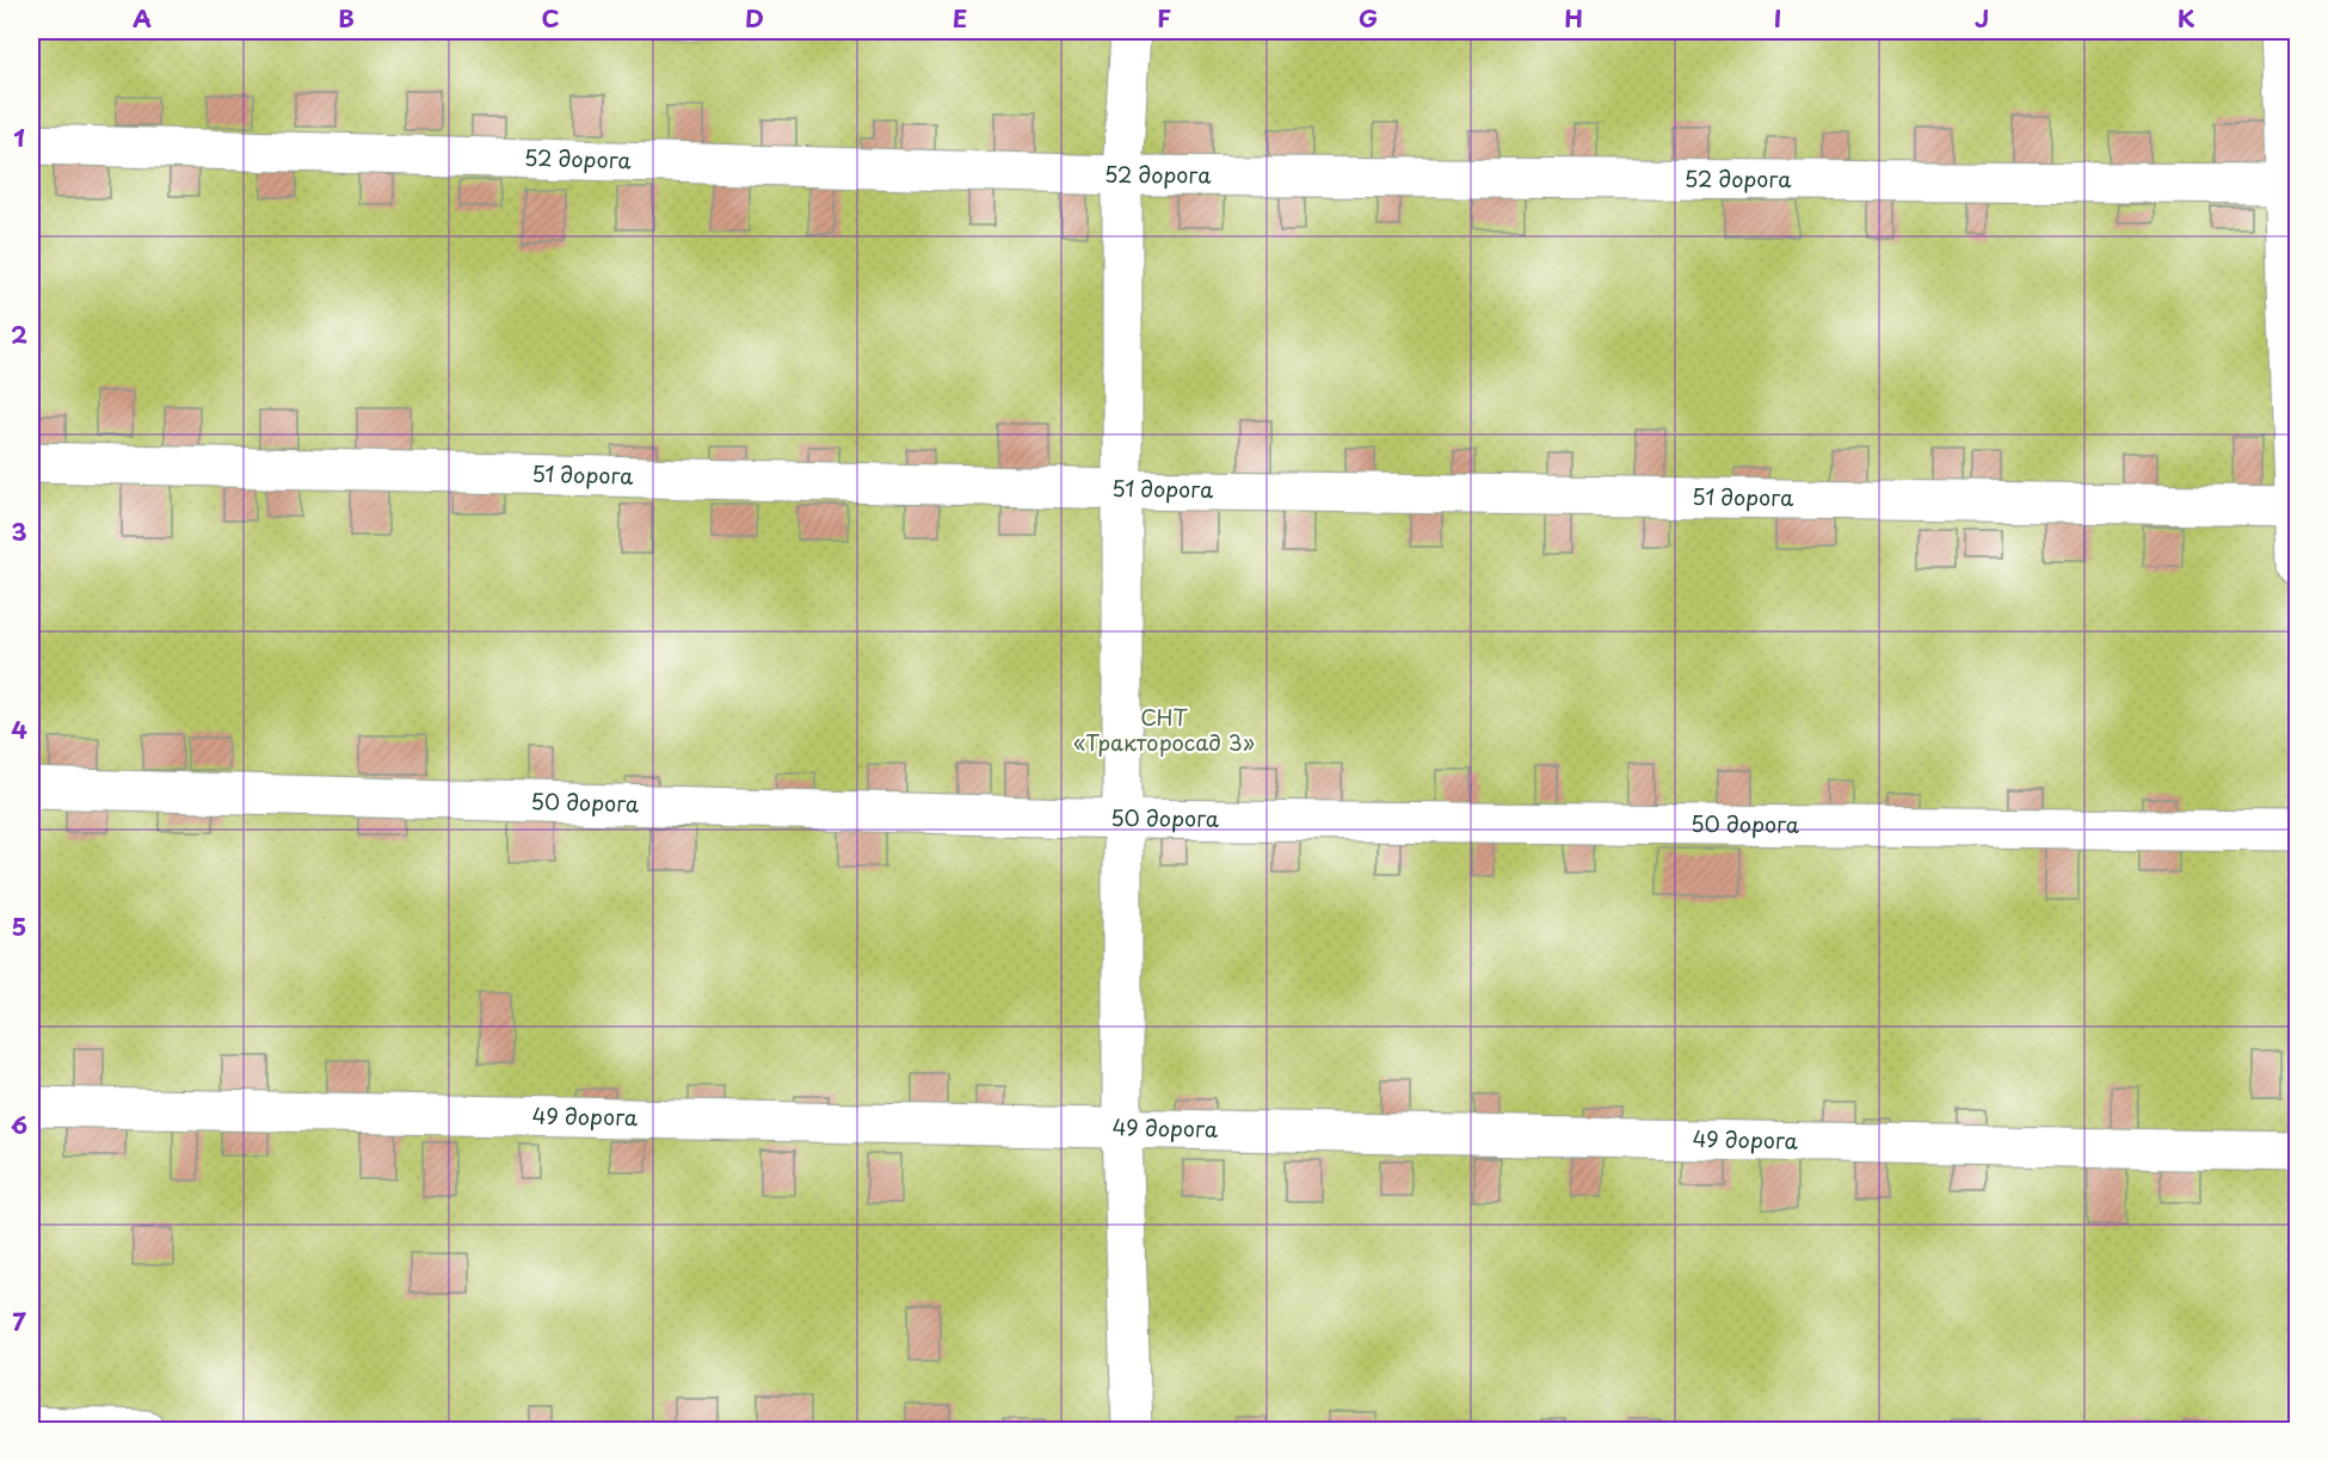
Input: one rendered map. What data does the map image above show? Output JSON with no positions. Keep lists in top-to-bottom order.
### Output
{
  "streets": {
    "street": [
      "52 дорога",
      "51 дорога",
      "50 дорога",
      "49 дорога"
    ]
  },
  "parks": ["СНТ «Тракторосад 3»"],
  "grid": {
    "columns": [
      "A",
      "B",
      "C",
      "D",
      "E",
      "F",
      "G",
      "H",
      "I",
      "J",
      "K"
    ],
    "rows": [
      "1",
      "2",
      "3",
      "4",
      "5",
      "6",
      "7"
    ]
  }
}
